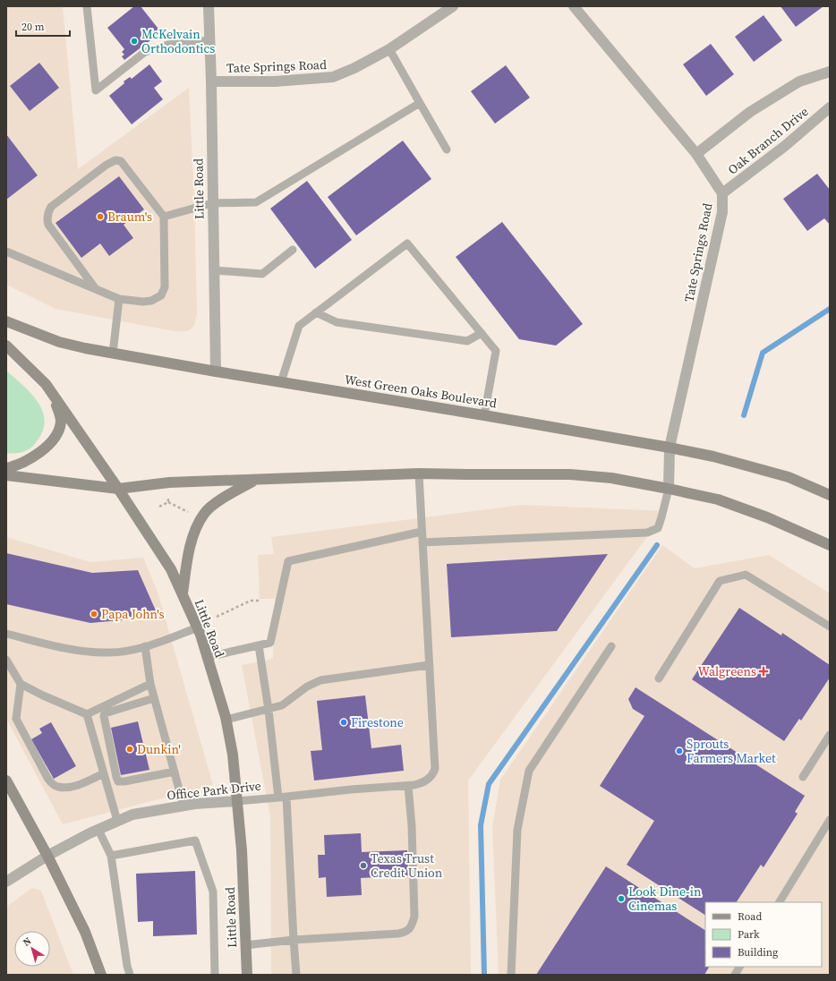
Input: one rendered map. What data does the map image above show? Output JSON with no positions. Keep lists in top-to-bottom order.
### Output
{
  "streets": {
    "main road": ["Little Road", "West Green Oaks Boulevard"],
    "street": ["Tate Springs Road", "Oak Branch Drive", "Office Park Drive"]
  },
  "crossings": [
    ["Tate Springs Road", "Oak Branch Drive"],
    ["Tate Springs Road", "Little Road"],
    ["Tate Springs Road", "West Green Oaks Boulevard"],
    ["Little Road", "West Green Oaks Boulevard"],
    ["Little Road", "Office Park Drive"]
  ],
  "places": {
    "other": [
      "McKelvain Orthodontics",
      "Braum's",
      "Papa John's",
      "Firestone",
      "Dunkin'",
      "Sprouts Farmers Market",
      "Texas Trust Credit Union",
      "Look Dine-in Cinemas"
    ],
    "health": ["Walgreens"]
  },
  "legend": ["Road", "Park", "Building"],
  "scale_bar": "20 m",
  "north": "top left"
}
